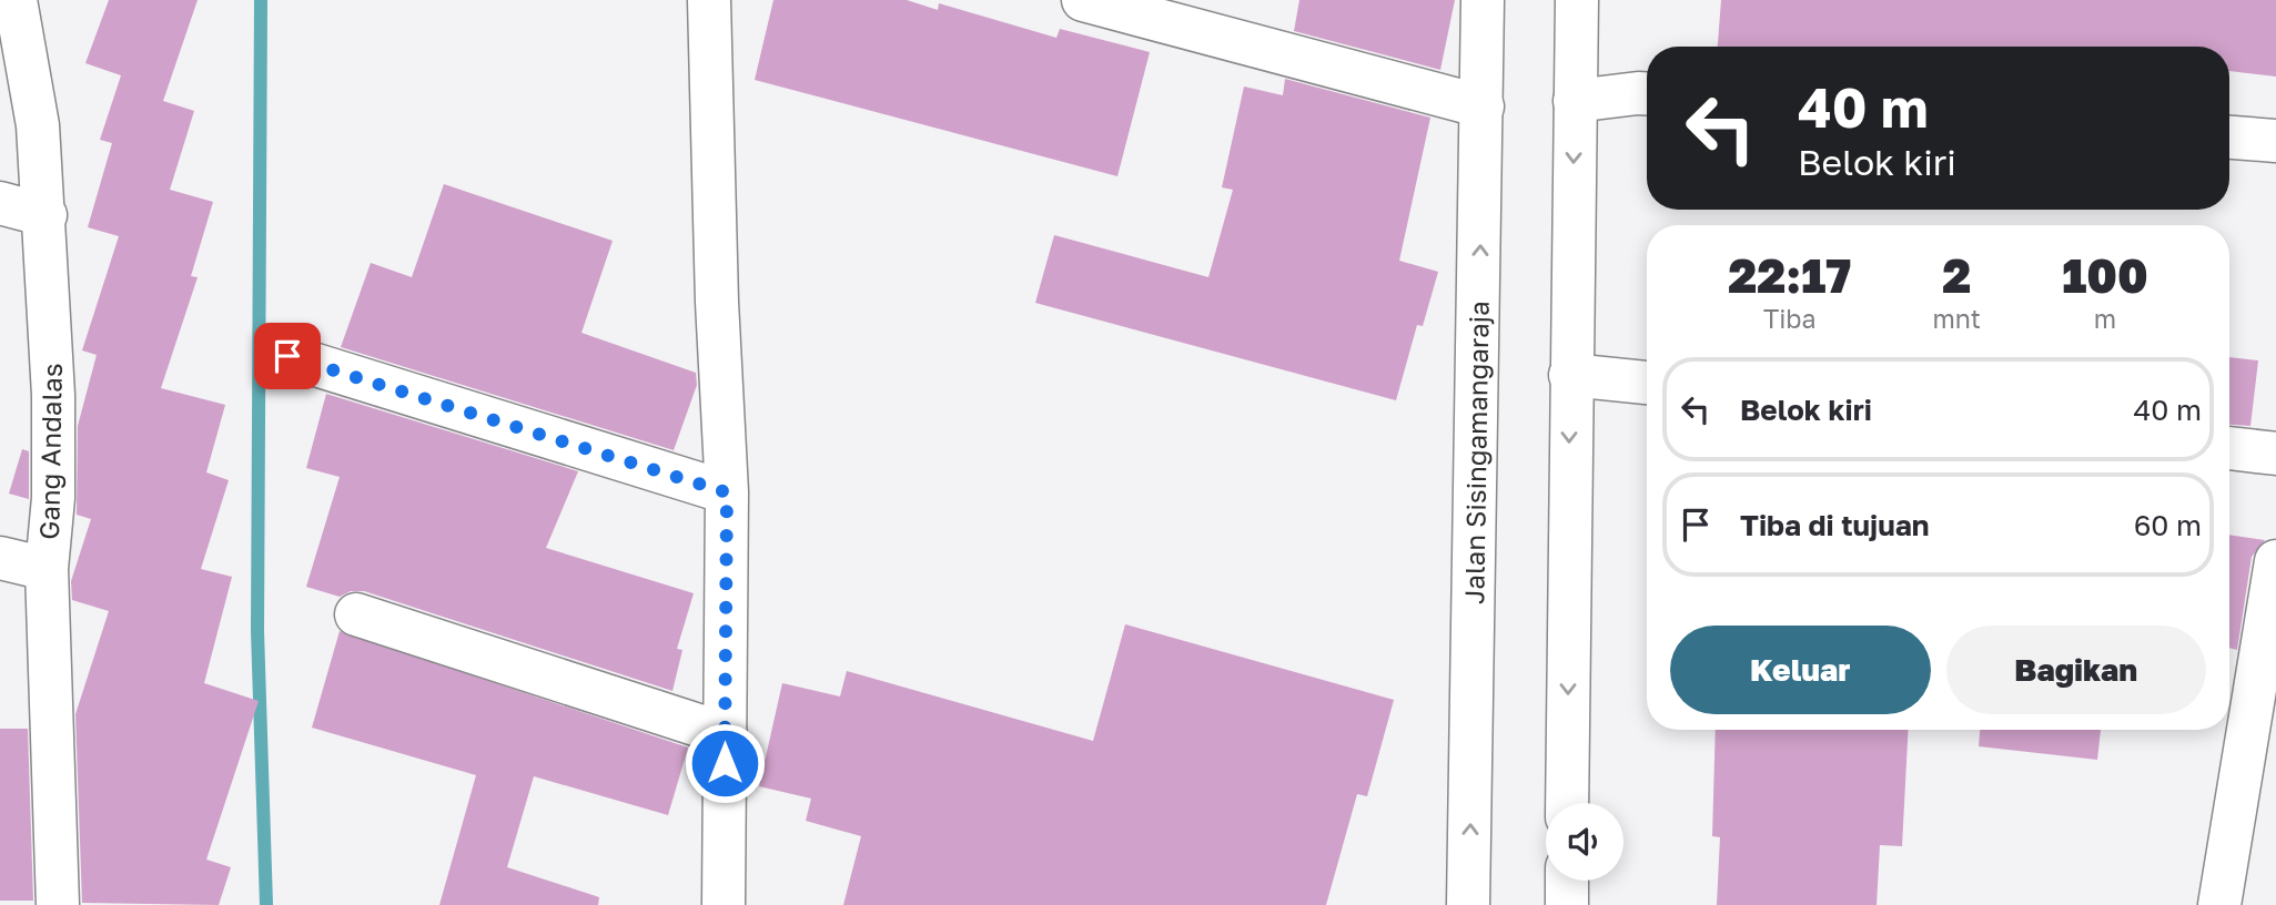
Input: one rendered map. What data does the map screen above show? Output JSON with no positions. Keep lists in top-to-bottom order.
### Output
{
  "streets": {
    "street": ["Gang Andalas", "Jalan Sisingamangaraja"]
  },
  "page": {
    "turn": ["40 m", "Belok kiri"],
    "eta": [
      "22:17",
      "Tiba",
      "2",
      "mnt",
      "100",
      "m"
    ],
    "list": [
      {
        "name": "Belok kiri",
        "value": "40 m"
      },
      {
        "name": "Tiba di tujuan",
        "value": "60 m"
      }
    ],
    "buttons": ["Keluar", "Bagikan"]
  }
}
